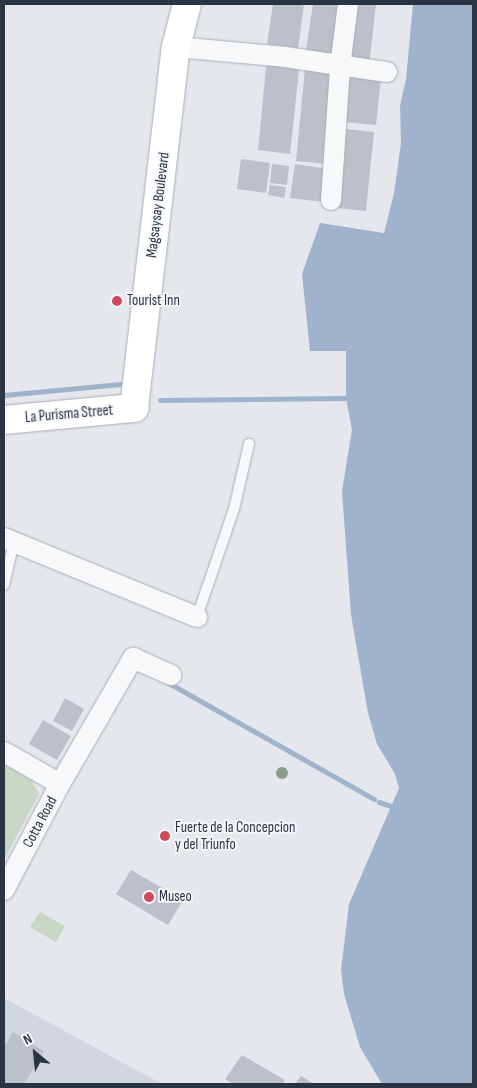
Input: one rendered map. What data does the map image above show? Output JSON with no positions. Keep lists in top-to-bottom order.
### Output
{
  "streets": {
    "street": ["Magsaysay Boulevard", "La Purisma Street", "Cotta Road"]
  },
  "crossings": [
    ["Magsaysay Boulevard", "La Purisma Street"]
  ],
  "places": ["Tourist Inn", "Fuerte de la Concepcion y del Triunfo", "Museo"],
  "north": "top left"
}
